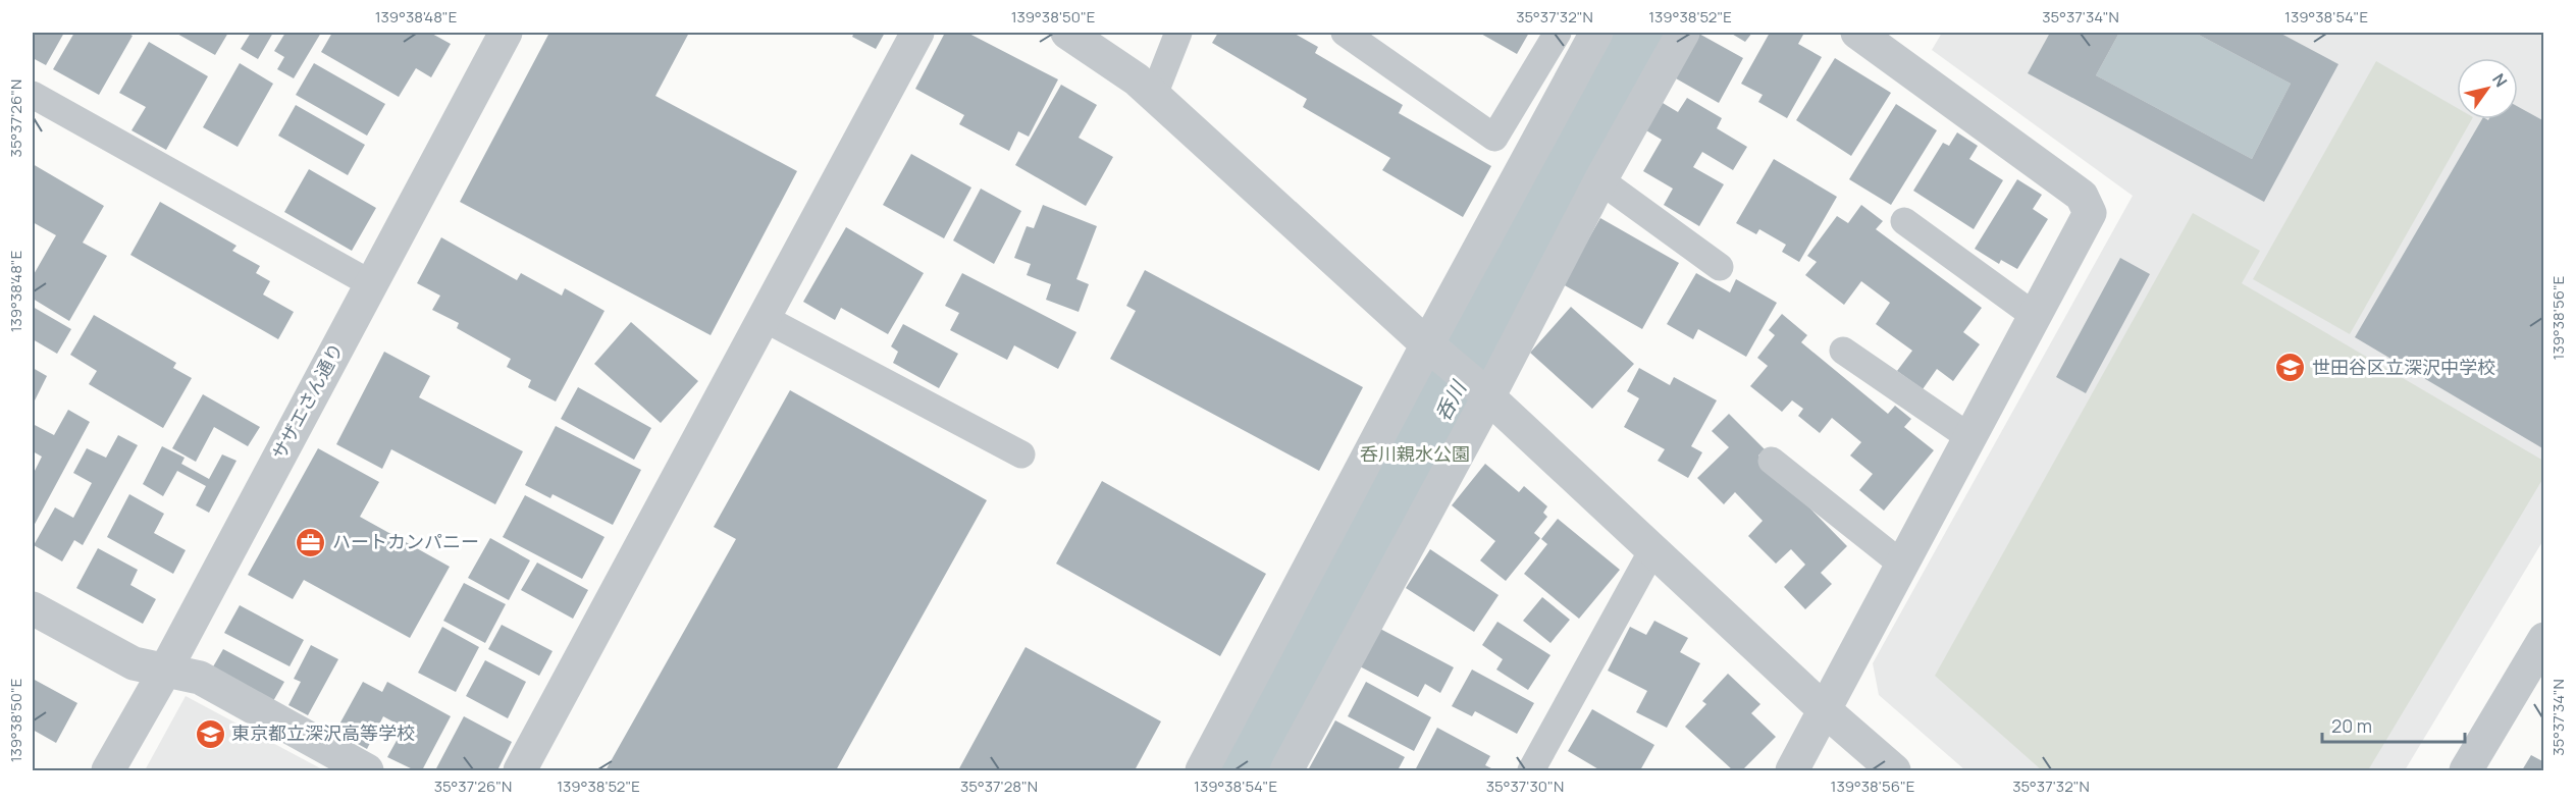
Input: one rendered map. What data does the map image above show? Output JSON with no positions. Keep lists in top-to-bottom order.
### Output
{
  "streets": {
    "street": ["サザエさん通り"]
  },
  "water": ["呑川"],
  "parks": ["呑川親水公園"],
  "places": {
    "school or university": ["世田谷区立深沢中学校", "東京都立深沢高等学校"],
    "office": ["ハートカンパニー"]
  },
  "scale_bar": "20 m",
  "north": "top right",
  "coordinates": [
    "139°38'48\"E",
    "139°38'50\"E",
    "35°37'32\"N",
    "139°38'52\"E",
    "35°37'34\"N",
    "139°38'54\"E",
    "35°37'26\"N",
    "139°38'56\"E",
    "35°37'28\"N",
    "35°37'30\"N"
  ]
}
